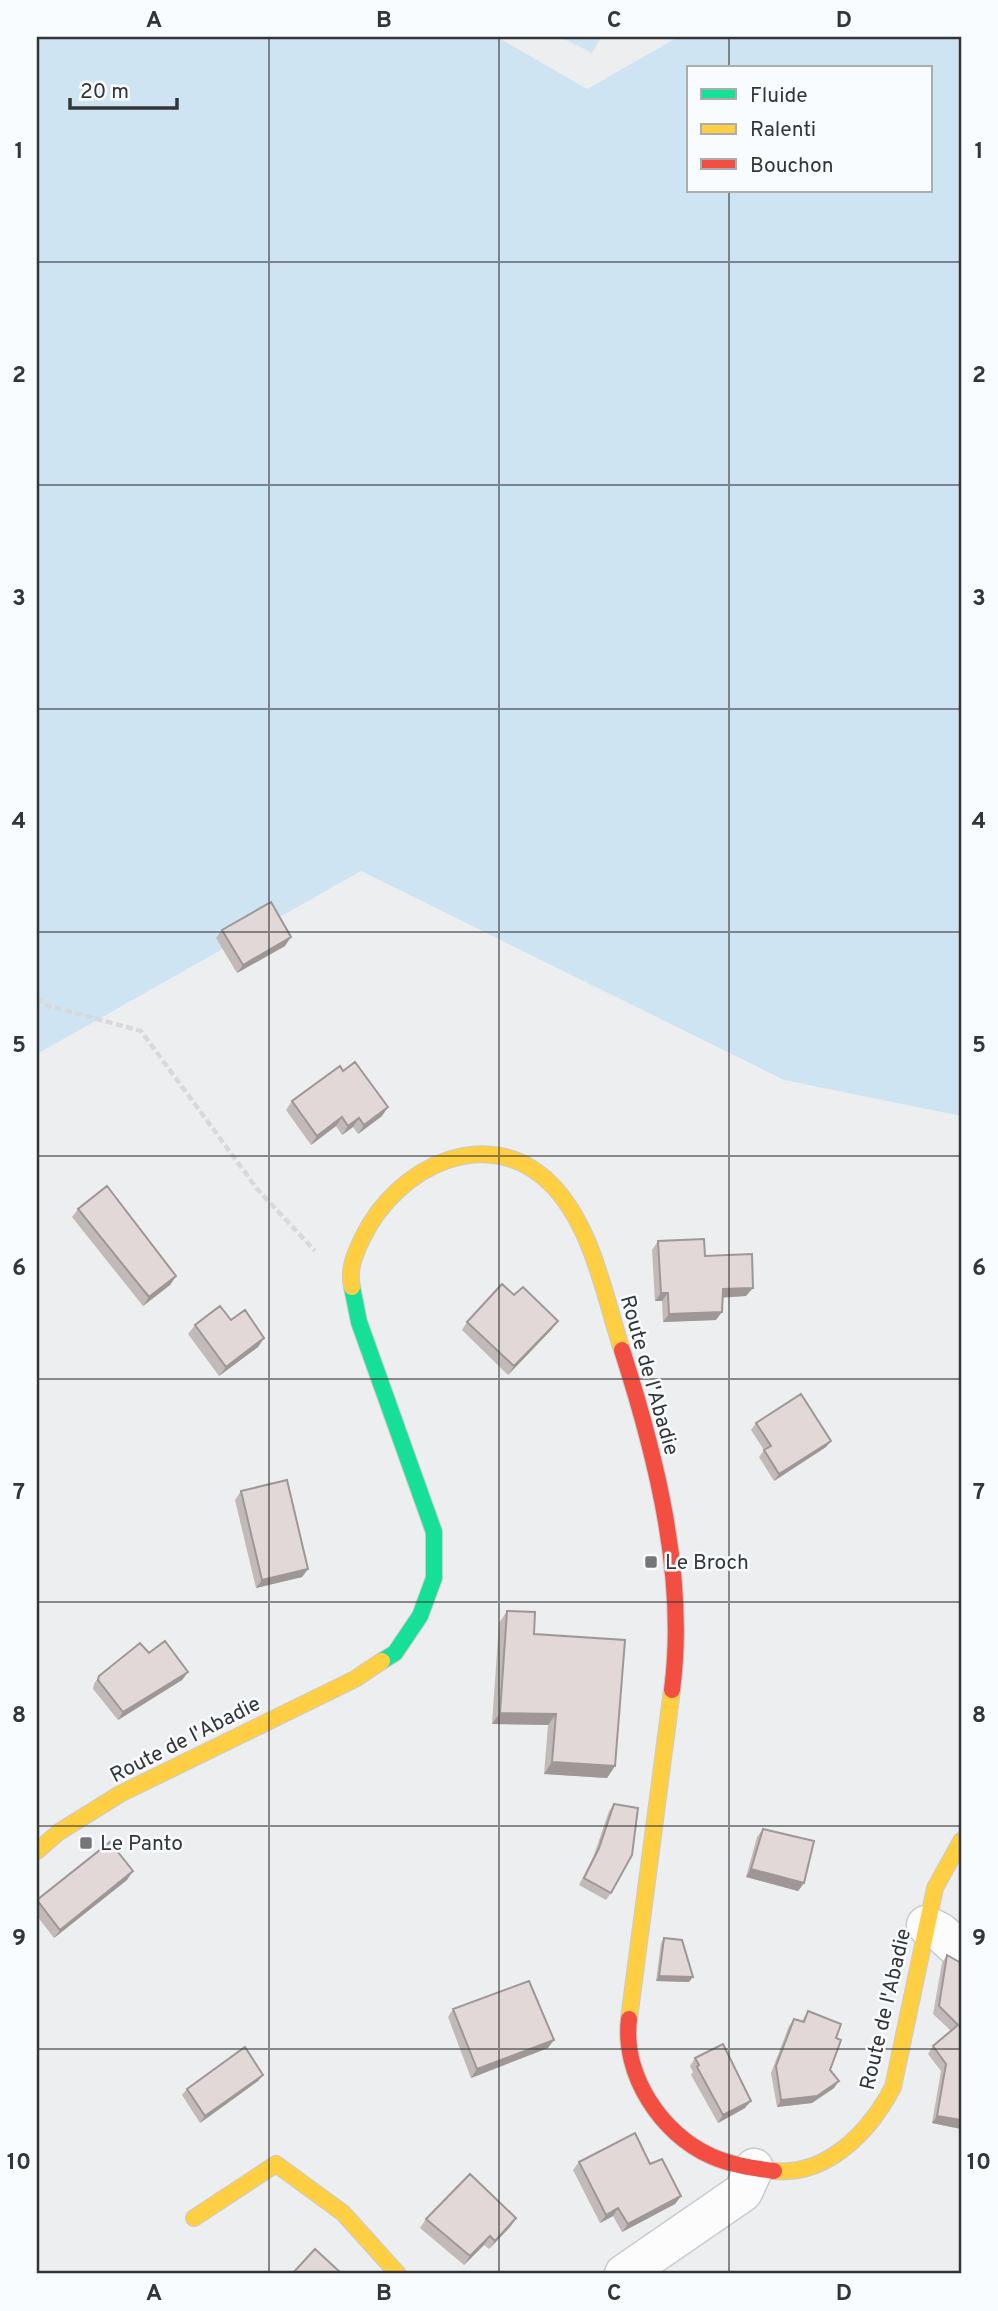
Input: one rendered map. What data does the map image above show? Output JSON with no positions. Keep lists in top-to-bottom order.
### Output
{
  "streets": {
    "street": ["Route de l'Abadie"]
  },
  "places": {
    "transit": ["Le Broch", "Le Panto"]
  },
  "legend": ["Fluide", "Ralenti", "Bouchon"],
  "scale_bar": "20 m",
  "grid": {
    "columns": [
      "A",
      "B",
      "C",
      "D"
    ],
    "rows": [
      "1",
      "2",
      "3",
      "4",
      "5",
      "6",
      "7",
      "8",
      "9",
      "10"
    ]
  }
}
